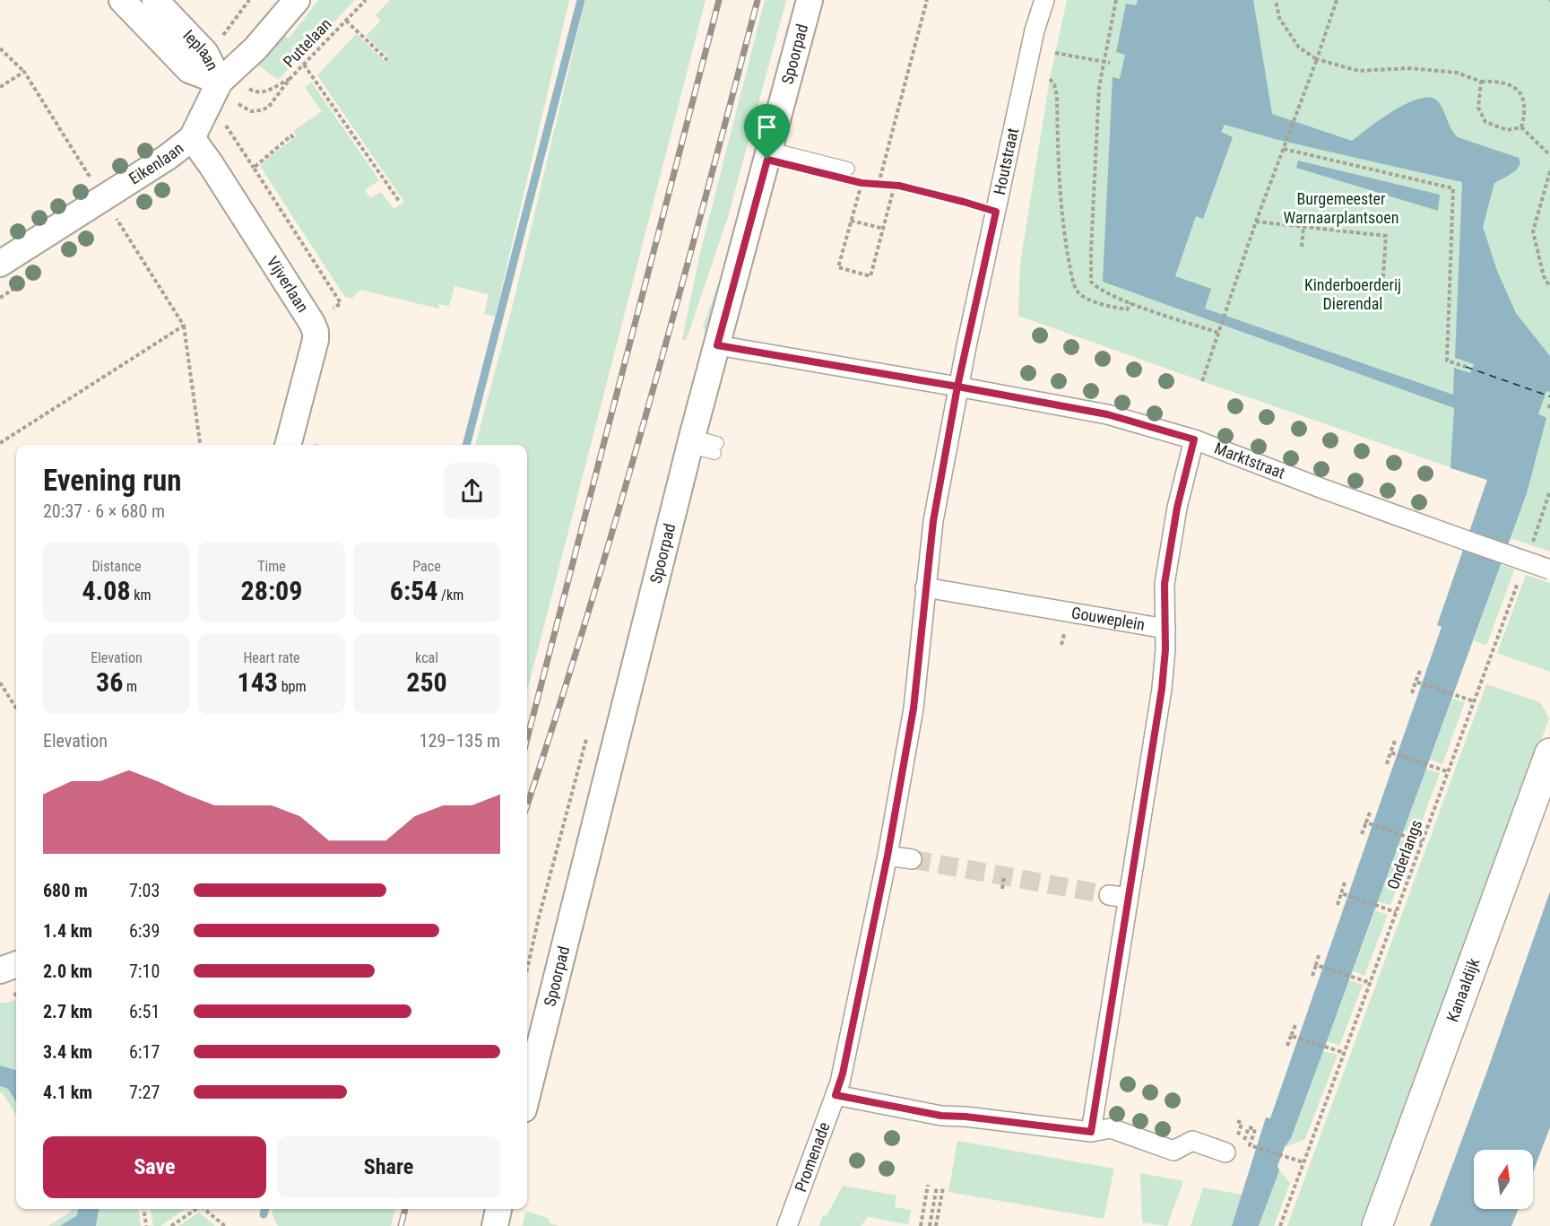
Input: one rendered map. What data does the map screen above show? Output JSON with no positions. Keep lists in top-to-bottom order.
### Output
{
  "streets": {
    "main road": ["Kanaaldijk"],
    "street": [
      "Ieplaan",
      "Spoorpad",
      "Houtstraat",
      "Eikenlaan",
      "Vijverlaan",
      "Marktstraat",
      "Gouweplein",
      "Promenade"
    ],
    "path": ["Puttelaan", "Onderlangs"]
  },
  "crossings": [
    ["Puttelaan", "Ieplaan"],
    ["Puttelaan", "Eikenlaan"],
    ["Ieplaan", "Eikenlaan"],
    ["Spoorpad", "Marktstraat"],
    ["Houtstraat", "Marktstraat"],
    ["Houtstraat", "Promenade"],
    ["Eikenlaan", "Vijverlaan"],
    ["Marktstraat", "Gouweplein"],
    ["Marktstraat", "Promenade"],
    ["Gouweplein", "Promenade"]
  ],
  "parks": ["Burgemeester Warnaarplantsoen", "Kinderboerderij Dierendal"],
  "north": "top",
  "page": {
    "heading": ["Evening run", "20:37 · 6 × 680 m"],
    "stats": [
      ["Distance", "4.08 km"],
      ["Time", "28:09"],
      ["Pace", "6:54 /km"],
      ["Elevation", "36 m"],
      ["Heart rate", "143 bpm"],
      ["kcal", "250"]
    ],
    "chart": ["Elevation", "129–135 m"],
    "list": [
      {
        "name": "680 m",
        "note": "7:03"
      },
      {
        "name": "1.4 km",
        "note": "6:39"
      },
      {
        "name": "2.0 km",
        "note": "7:10"
      },
      {
        "name": "2.7 km",
        "note": "6:51"
      },
      {
        "name": "3.4 km",
        "note": "6:17"
      },
      {
        "name": "4.1 km",
        "note": "7:27"
      }
    ],
    "buttons": ["Save", "Share"]
  }
}
